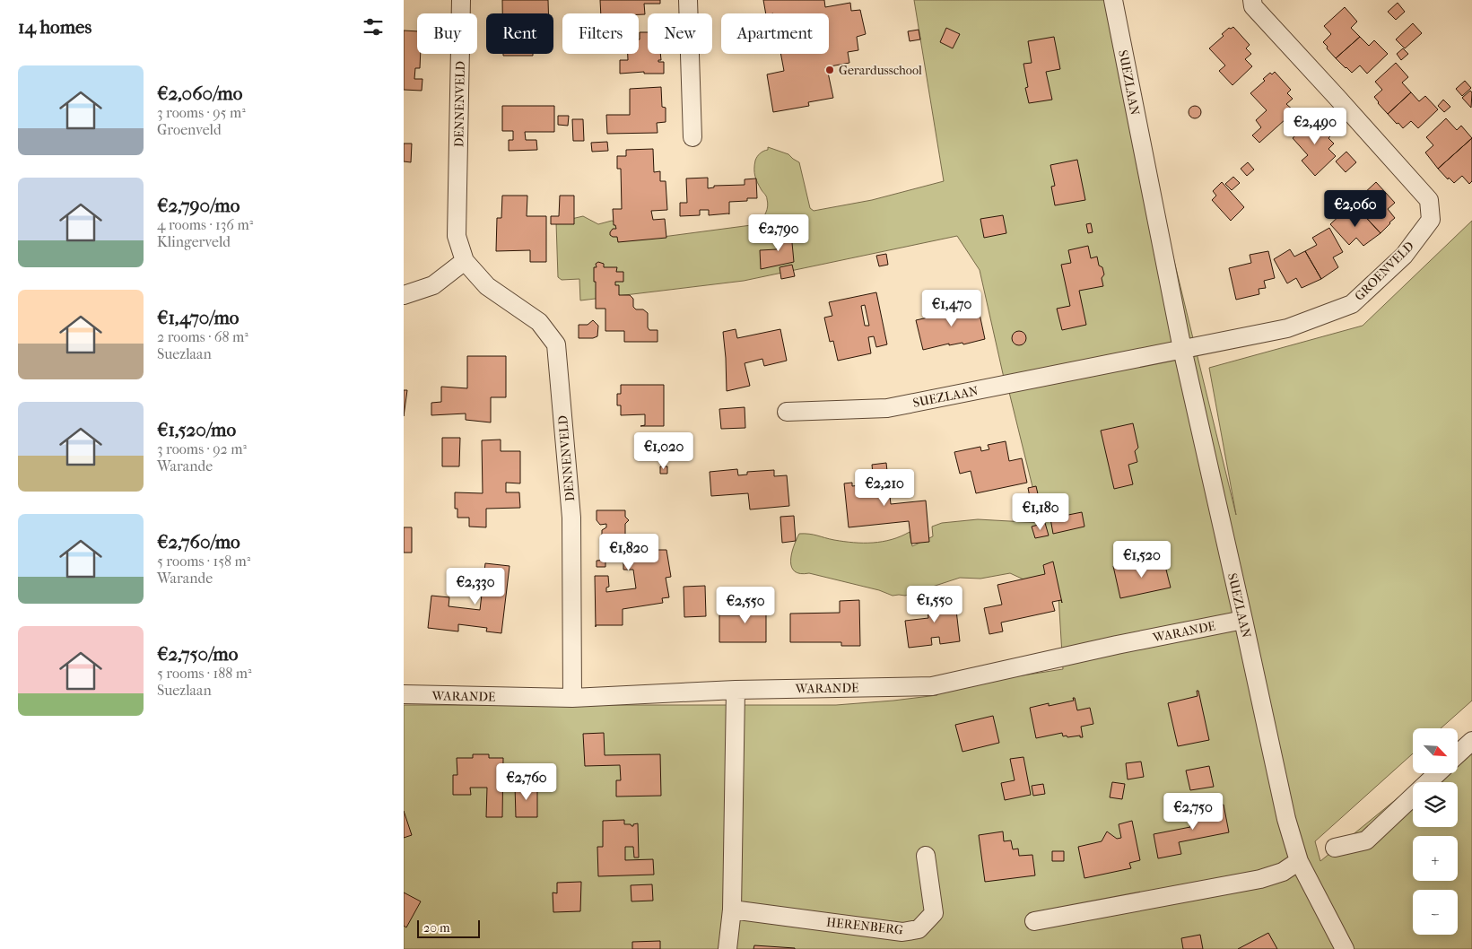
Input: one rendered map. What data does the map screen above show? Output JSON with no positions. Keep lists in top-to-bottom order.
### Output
{
  "streets": {
    "street": [
      "SUEZLAAN",
      "DENNENVELD",
      "GROENVELD",
      "WARANDE",
      "HERENBERG"
    ]
  },
  "crossings": [
    ["SUEZLAAN", "GROENVELD"],
    ["SUEZLAAN", "WARANDE"],
    ["DENNENVELD", "WARANDE"]
  ],
  "places": ["Gerardusschool"],
  "scale_bar": "20 m",
  "north": "bottom right",
  "page": {
    "heading": "14 homes",
    "chip": [
      "Buy",
      "Rent",
      "Filters",
      "New",
      "Apartment"
    ],
    "list": [
      {
        "name": "€2,060/mo",
        "note": "3 rooms · 95 m² · Groenveld"
      },
      {
        "name": "€2,790/mo",
        "note": "4 rooms · 136 m² · Klingerveld"
      },
      {
        "name": "€1,470/mo",
        "note": "2 rooms · 68 m² · Suezlaan"
      },
      {
        "name": "€1,520/mo",
        "note": "3 rooms · 92 m² · Warande"
      },
      {
        "name": "€2,760/mo",
        "note": "5 rooms · 158 m² · Warande"
      },
      {
        "name": "€2,750/mo",
        "note": "5 rooms · 188 m² · Suezlaan"
      }
    ],
    "price": [
      "€2,490",
      "€2,060",
      "€2,790",
      "€1,470",
      "€1,020",
      "€2,210",
      "€1,180",
      "€1,820",
      "€1,520",
      "€2,330",
      "€1,550",
      "€2,550",
      "€2,760",
      "€2,750"
    ],
    "map_buttons": ["+", "−"],
    "scale": "20 m"
  }
}
